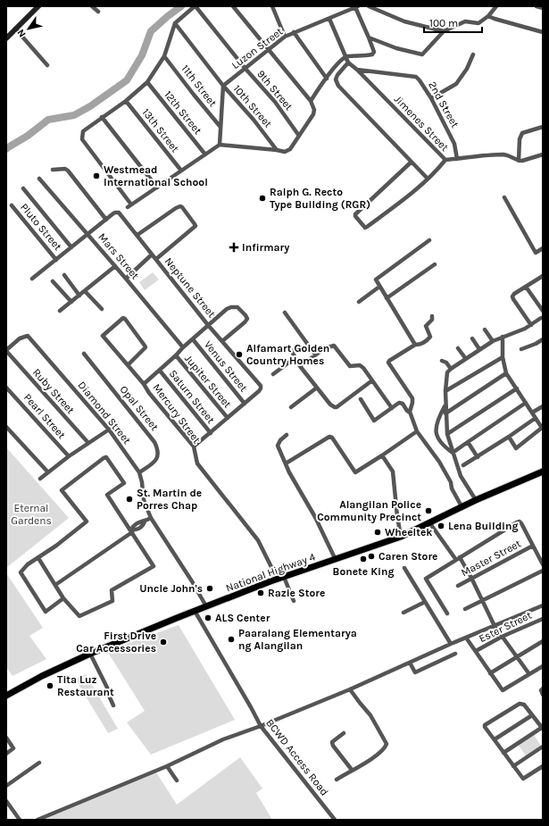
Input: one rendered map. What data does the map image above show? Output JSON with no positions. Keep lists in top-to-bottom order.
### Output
{
  "streets": {
    "main road": ["National Highway 4"],
    "street": [
      "Luzon Street",
      "11th Street",
      "9th Street",
      "2nd Street",
      "10th Street",
      "12th Street",
      "Jimenes Street",
      "13th Street",
      "Pluto Street",
      "Mars Street",
      "Neptune Street",
      "Venus Street",
      "Jupiter Street",
      "Ruby Street",
      "Saturn Street",
      "Opal Street",
      "Diamond Street",
      "Mercury Street",
      "Pearl Street",
      "Master Street",
      "Ester Street",
      "BCWD Access Road"
    ]
  },
  "crossings": [
    ["Luzon Street", "9th Street"],
    ["Luzon Street", "10th Street"],
    ["Luzon Street", "Jimenes Street"],
    ["2nd Street", "Jimenes Street"],
    ["Pluto Street", "Neptune Street"],
    ["Mars Street", "Neptune Street"],
    ["Mars Street", "Mercury Street"],
    ["Neptune Street", "Venus Street"],
    ["Neptune Street", "Jupiter Street"],
    ["Neptune Street", "Saturn Street"],
    ["Neptune Street", "Mercury Street"],
    ["Venus Street", "Mercury Street"],
    ["Jupiter Street", "Mercury Street"],
    ["Ruby Street", "Diamond Street"],
    ["Saturn Street", "Mercury Street"],
    ["Opal Street", "Diamond Street"],
    ["Diamond Street", "National Highway 4"],
    ["Mercury Street", "National Highway 4"],
    ["National Highway 4", "BCWD Access Road"]
  ],
  "parks": ["Eternal Gardens"],
  "places": {
    "other": [
      "Westmead International School",
      "Ralph G. Recto Type Building (RGR)",
      "Alfamart Golden Country Homes",
      "St. Martin de Porres Chap",
      "Alangilan Police Community Precinct",
      "Lena Building",
      "Wheeltek",
      "Caren Store",
      "Bonete King",
      "Uncle John's",
      "Razie Store",
      "ALS Center",
      "Paaralang Elementarya ng Alangilan",
      "First Drive Car Accessories",
      "Tita Luz Restaurant"
    ],
    "health": ["Infirmary"]
  },
  "scale_bar": "100 m",
  "north": "bottom left"
}
